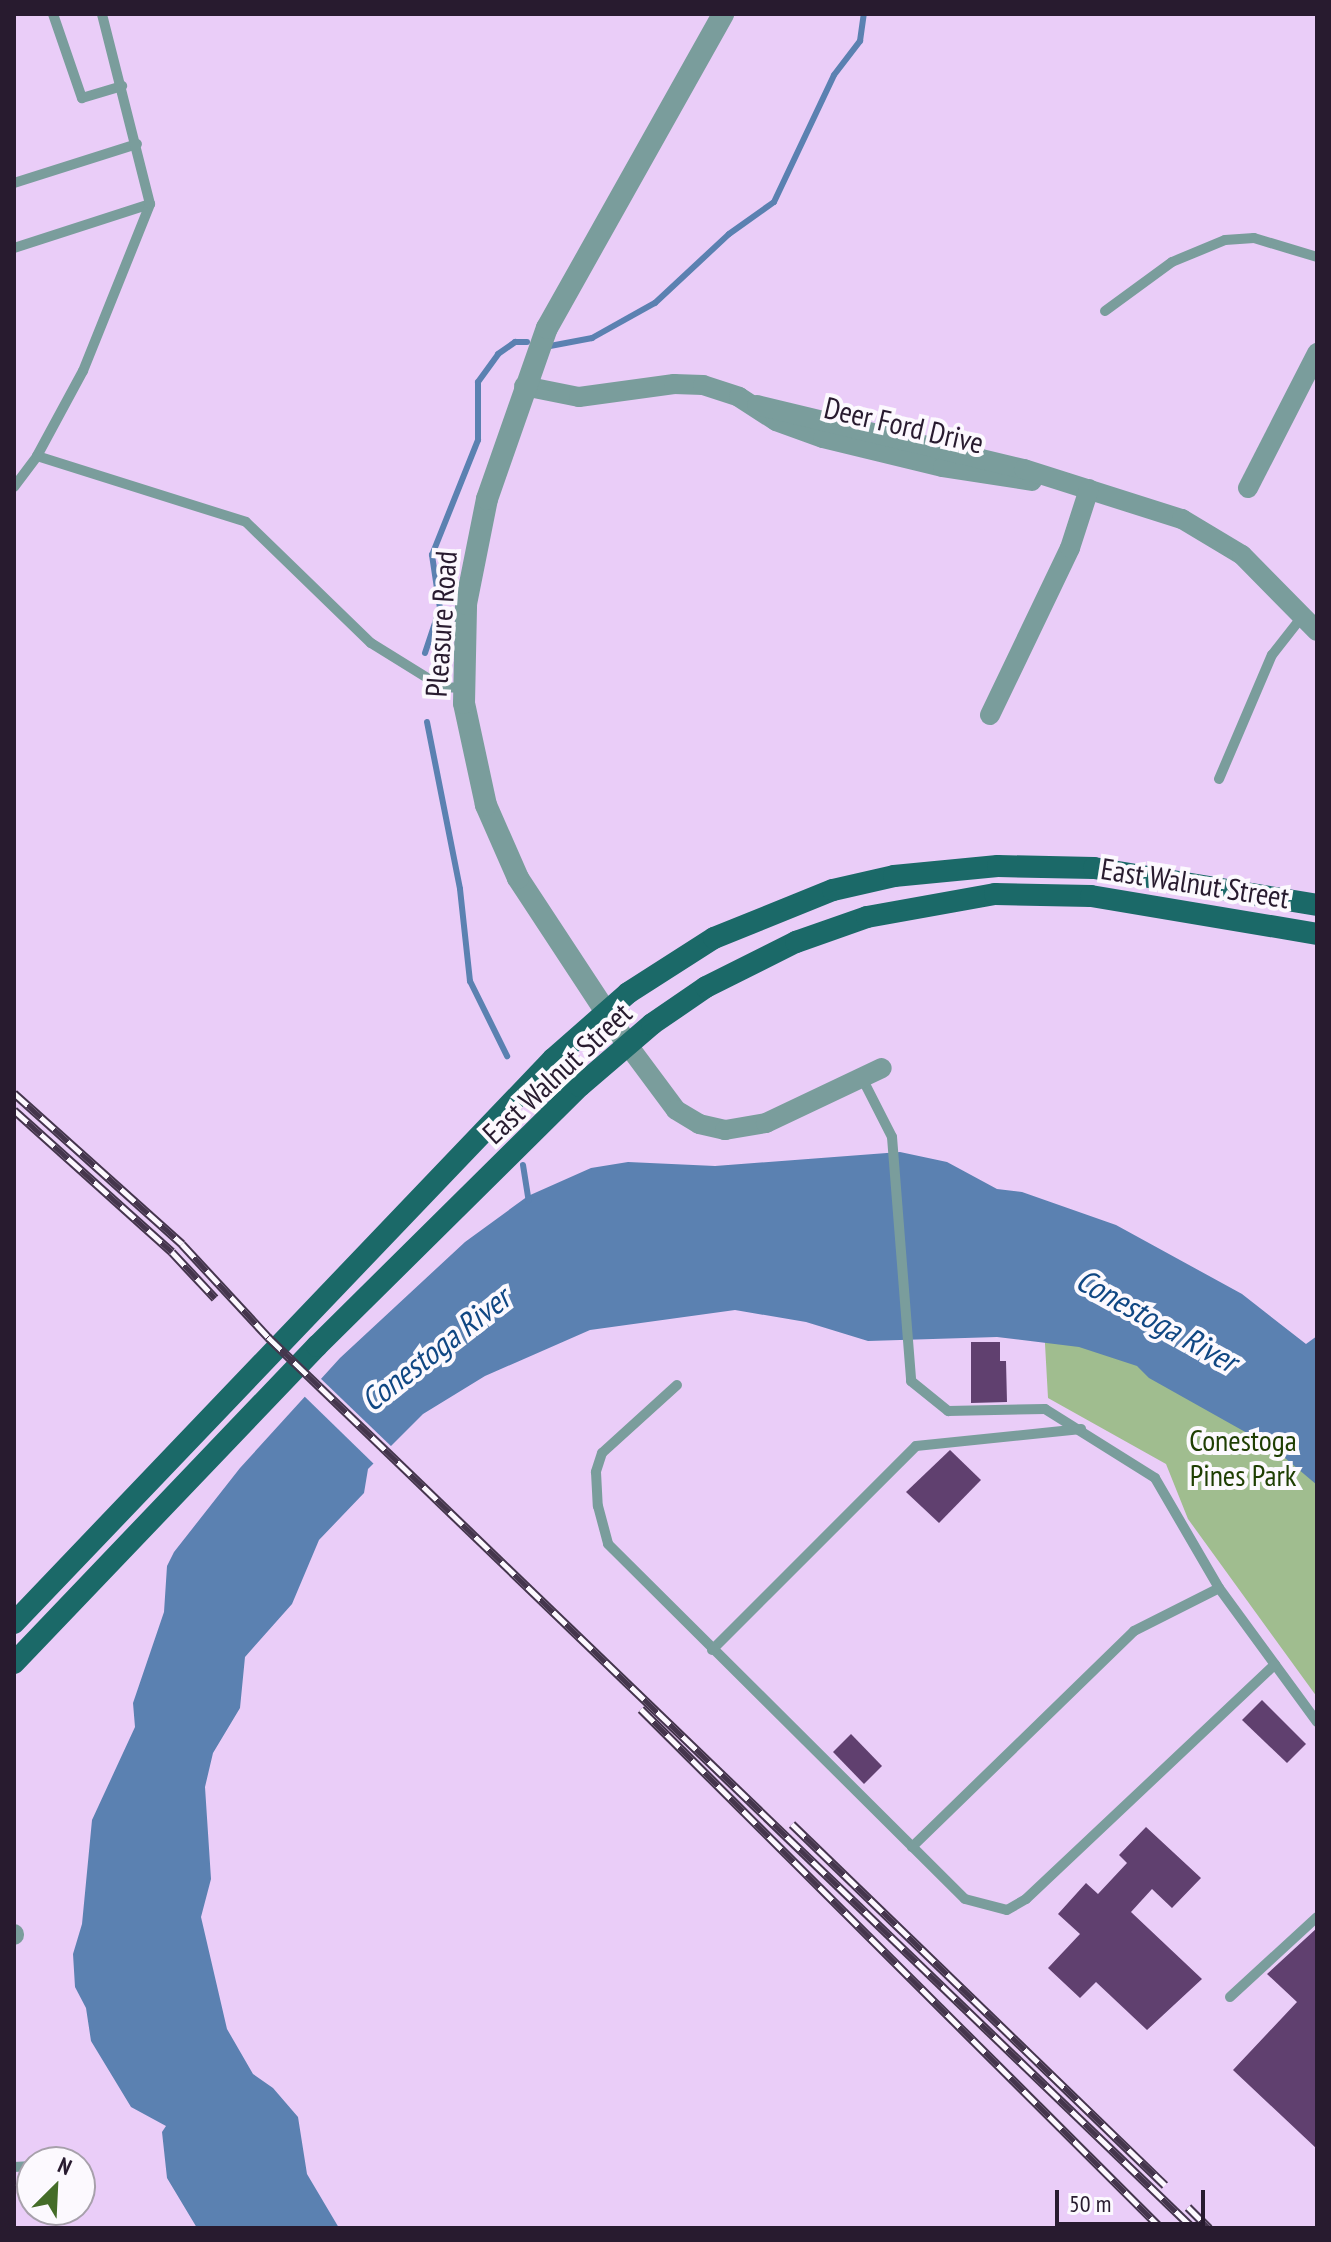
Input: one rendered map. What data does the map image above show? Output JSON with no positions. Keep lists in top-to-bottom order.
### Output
{
  "streets": {
    "main road": ["East Walnut Street"],
    "street": ["Deer Ford Drive", "Pleasure Road"]
  },
  "crossings": [
    ["Deer Ford Drive", "Pleasure Road"],
    ["Pleasure Road", "East Walnut Street"]
  ],
  "water": ["Conestoga River"],
  "parks": ["Conestoga Pines Park"],
  "scale_bar": "50 m",
  "north": "top right"
}
